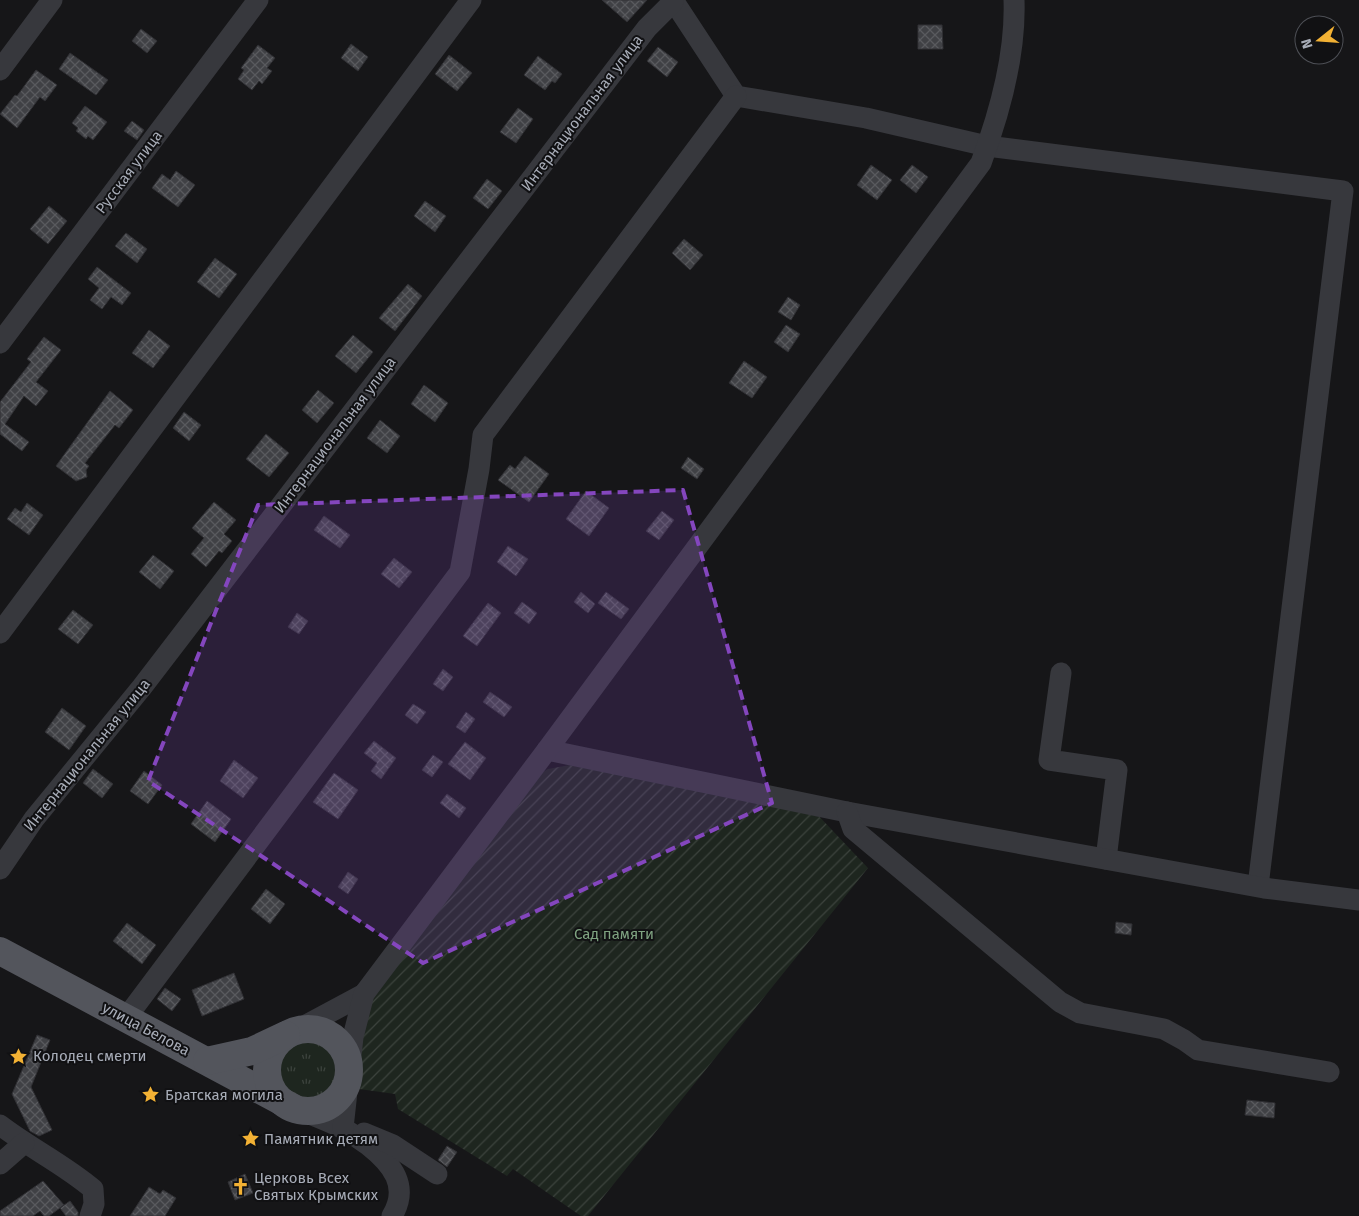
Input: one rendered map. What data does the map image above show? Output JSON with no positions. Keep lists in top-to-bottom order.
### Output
{
  "streets": {
    "main road": ["улица Белова"],
    "street": ["Интернациональная улица", "Русская улица"]
  },
  "parks": ["Сад памяти"],
  "places": {
    "place": ["Колодец смерти", "Братская могила", "Памятник детям"],
    "church": ["Церковь Всех Святых Крымских"]
  },
  "north": "left"
}
